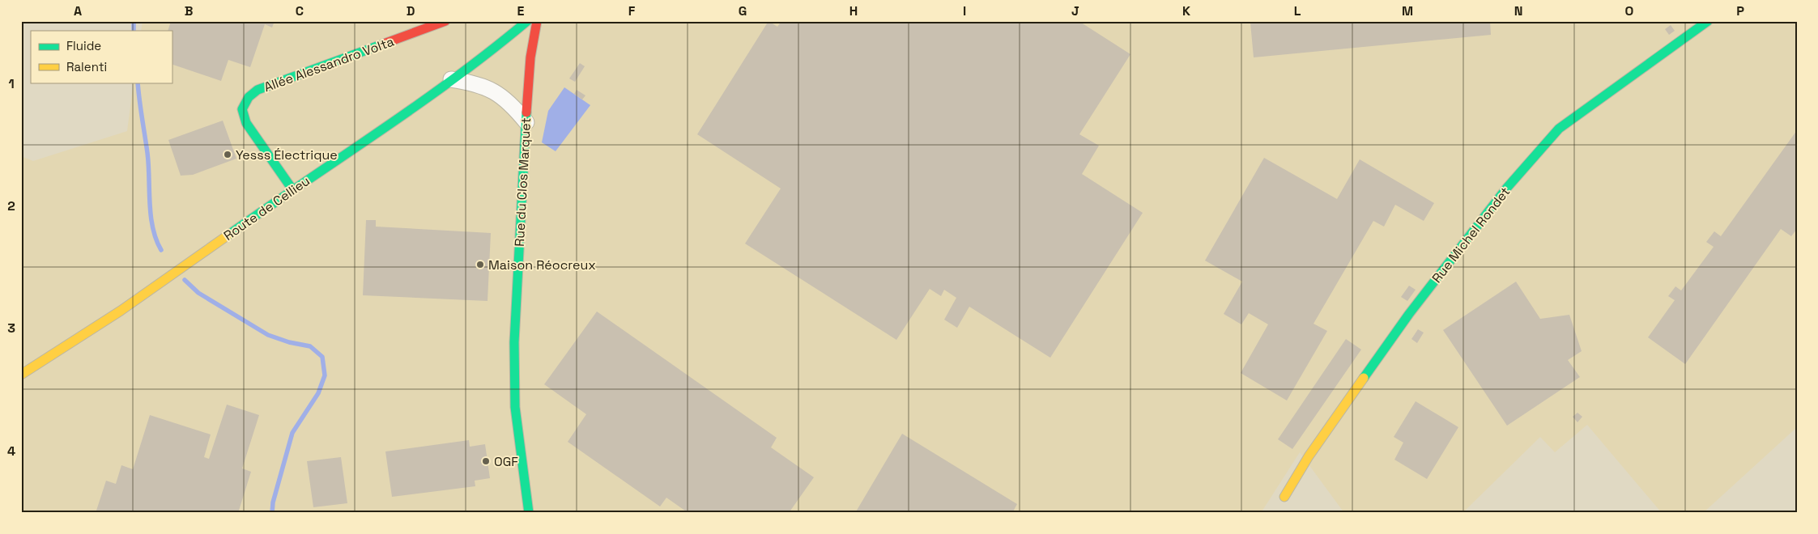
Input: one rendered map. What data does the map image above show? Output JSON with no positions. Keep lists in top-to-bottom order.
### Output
{
  "streets": {
    "street": [
      "Allée Alessandro Volta",
      "Rue du Clos Marquet",
      "Route de Cellieu",
      "Rue Michel Rondet"
    ]
  },
  "crossings": [
    ["Allée Alessandro Volta", "Route de Cellieu"]
  ],
  "places": ["Yesss Électrique", "Maison Réocreux", "OGF"],
  "legend": ["Fluide", "Ralenti"],
  "grid": {
    "columns": [
      "A",
      "B",
      "C",
      "D",
      "E",
      "F",
      "G",
      "H",
      "I",
      "J",
      "K",
      "L",
      "M",
      "N",
      "O",
      "P"
    ],
    "rows": [
      "1",
      "2",
      "3",
      "4"
    ]
  }
}
